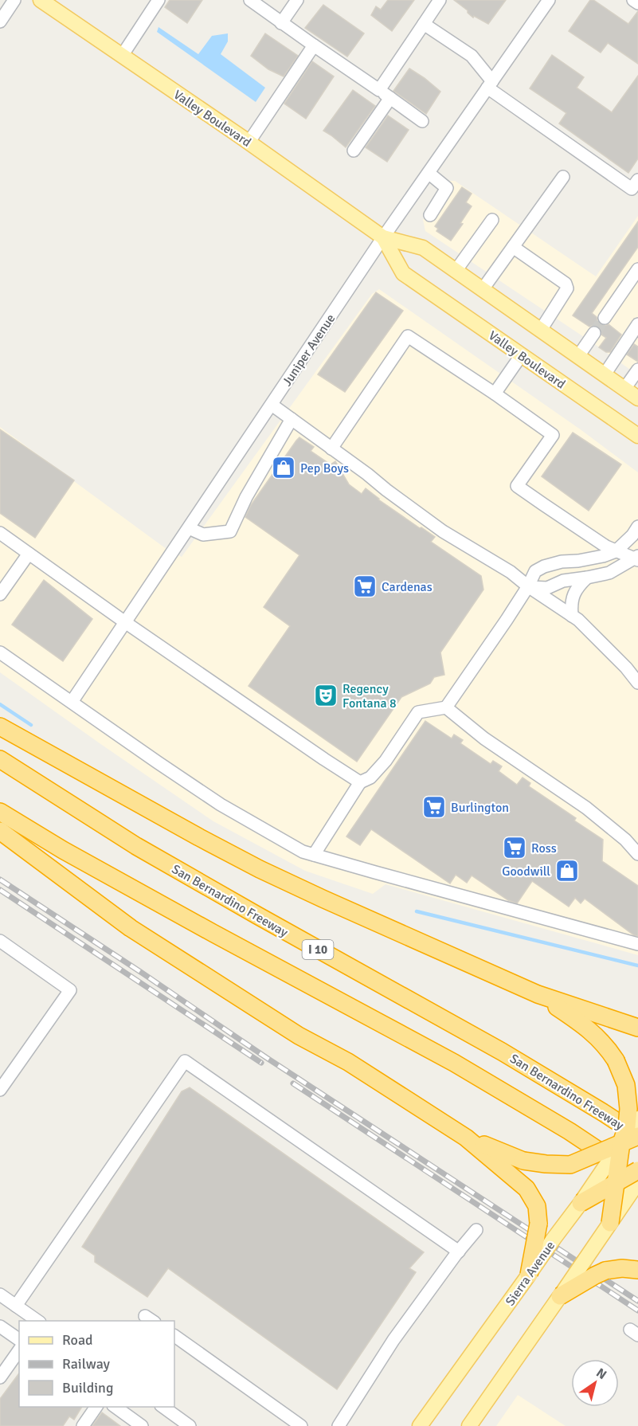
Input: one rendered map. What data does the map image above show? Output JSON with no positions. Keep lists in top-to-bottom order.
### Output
{
  "streets": {
    "highway": ["San Bernardino Freeway", "I 10"],
    "main road": ["Valley Boulevard", "Sierra Avenue"],
    "street": ["Juniper Avenue"]
  },
  "crossings": [
    ["Valley Boulevard", "Juniper Avenue"]
  ],
  "places": {
    "shop": ["Pep Boys", "Goodwill"],
    "supermarket": ["Cardenas", "Burlington", "Ross"],
    "theatre": ["Regency Fontana 8"]
  },
  "legend": ["Road", "Railway", "Building"],
  "north": "top right"
}
